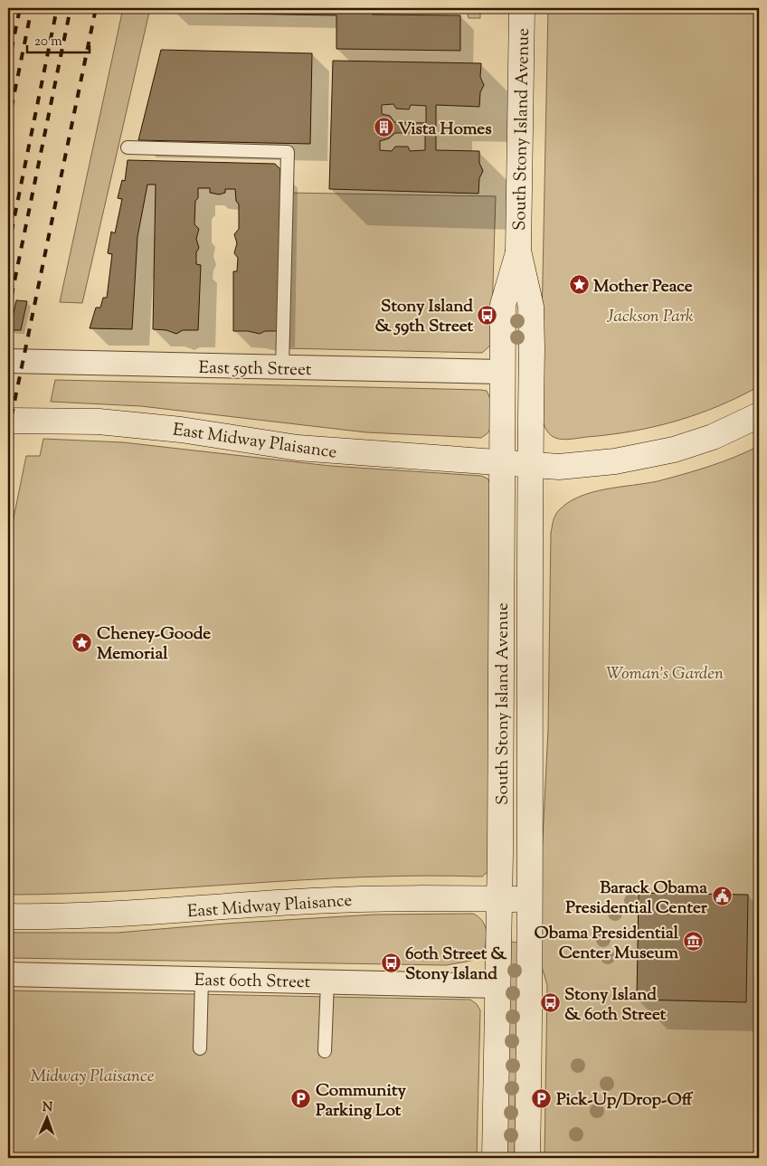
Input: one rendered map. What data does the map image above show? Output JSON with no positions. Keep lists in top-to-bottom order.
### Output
{
  "streets": {
    "main road": ["South Stony Island Avenue", "East Midway Plaisance"],
    "street": ["East 59th Street", "East 60th Street"]
  },
  "crossings": [
    ["South Stony Island Avenue", "East 59th Street"],
    ["South Stony Island Avenue", "East Midway Plaisance"],
    ["South Stony Island Avenue", "East 60th Street"]
  ],
  "parks": ["Jackson Park", "Woman's Garden", "Midway Plaisance"],
  "places": {
    "building": ["Vista Homes"],
    "place": ["Mother Peace", "Cheney-Goode Memorial"],
    "bus stop": ["Stony Island & 59th Street", "60th Street & Stony Island", "Stony Island & 60th Street"],
    "public building": ["Barack Obama Presidential Center"],
    "museum": ["Obama Presidential Center Museum"],
    "parking": ["Pick-Up/Drop-Off", "Community Parking Lot"]
  },
  "scale_bar": "20 m",
  "north": "top"
}
